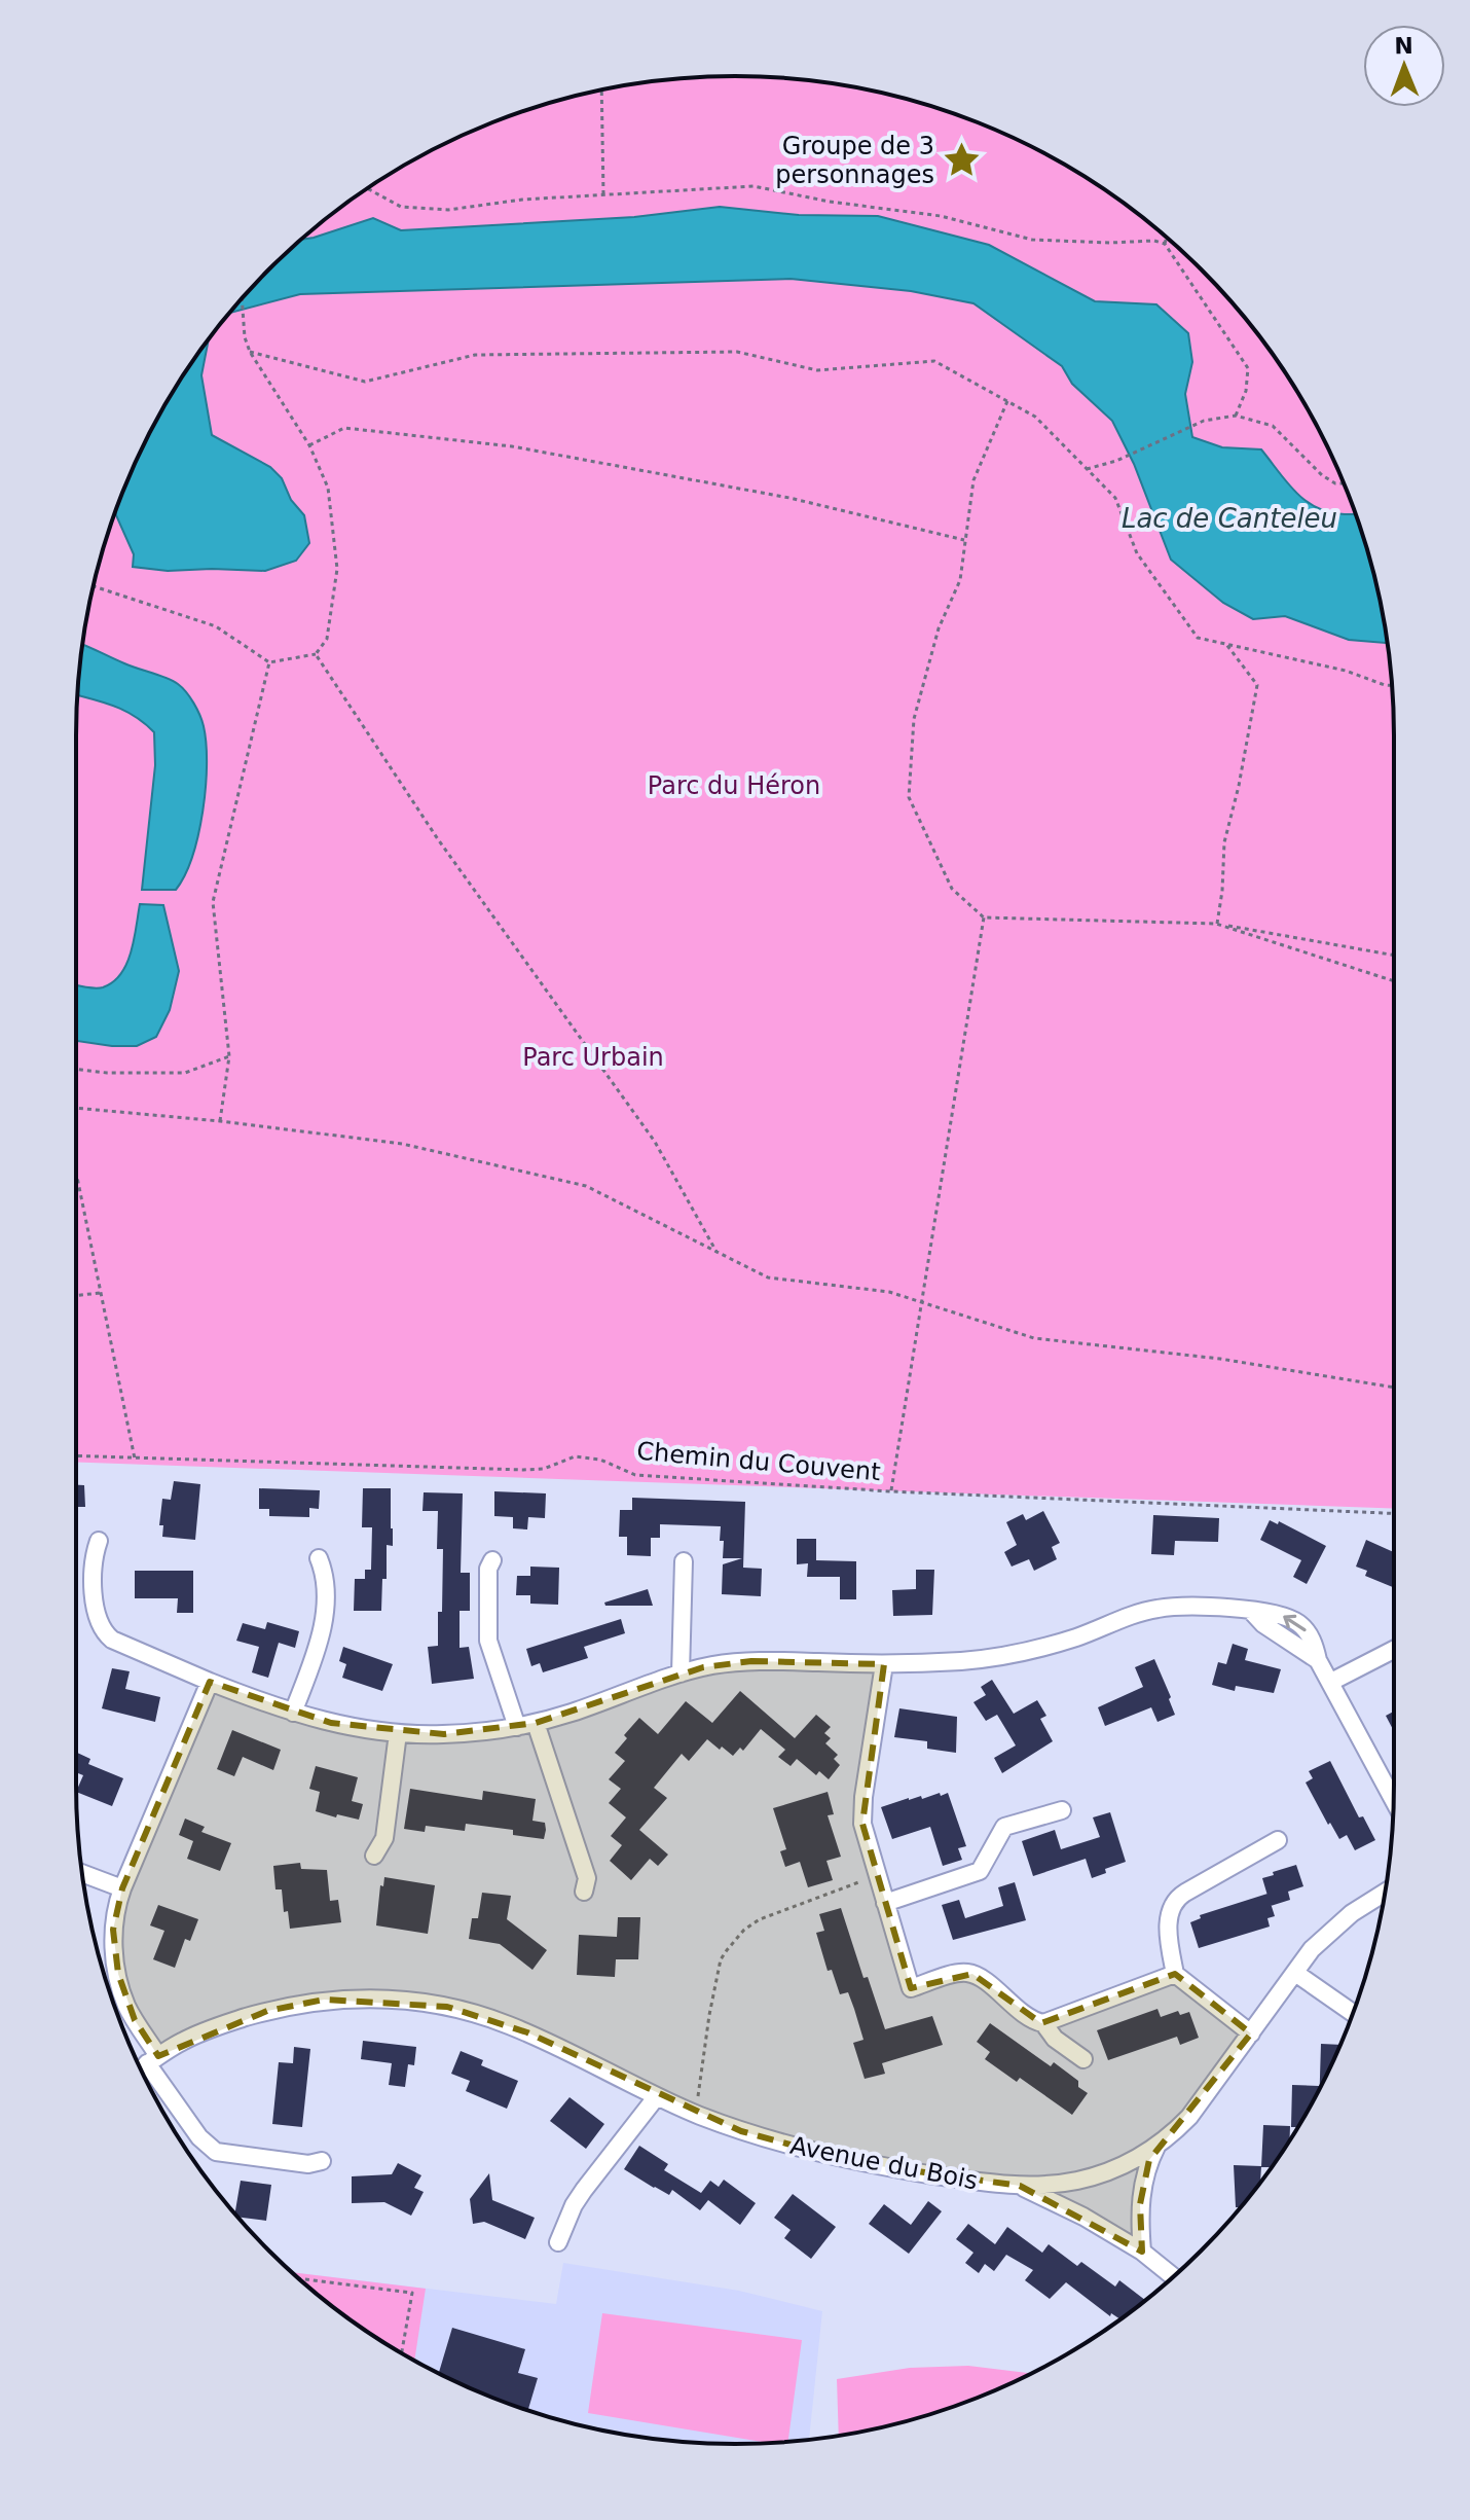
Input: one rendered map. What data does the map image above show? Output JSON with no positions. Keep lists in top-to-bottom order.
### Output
{
  "streets": {
    "street": ["Avenue du Bois"],
    "path": ["Chemin du Couvent"]
  },
  "water": ["Lac de Canteleu"],
  "parks": ["Parc du Héron", "Parc Urbain"],
  "places": {
    "place": ["Groupe de 3 personnages"]
  },
  "north": "top"
}
